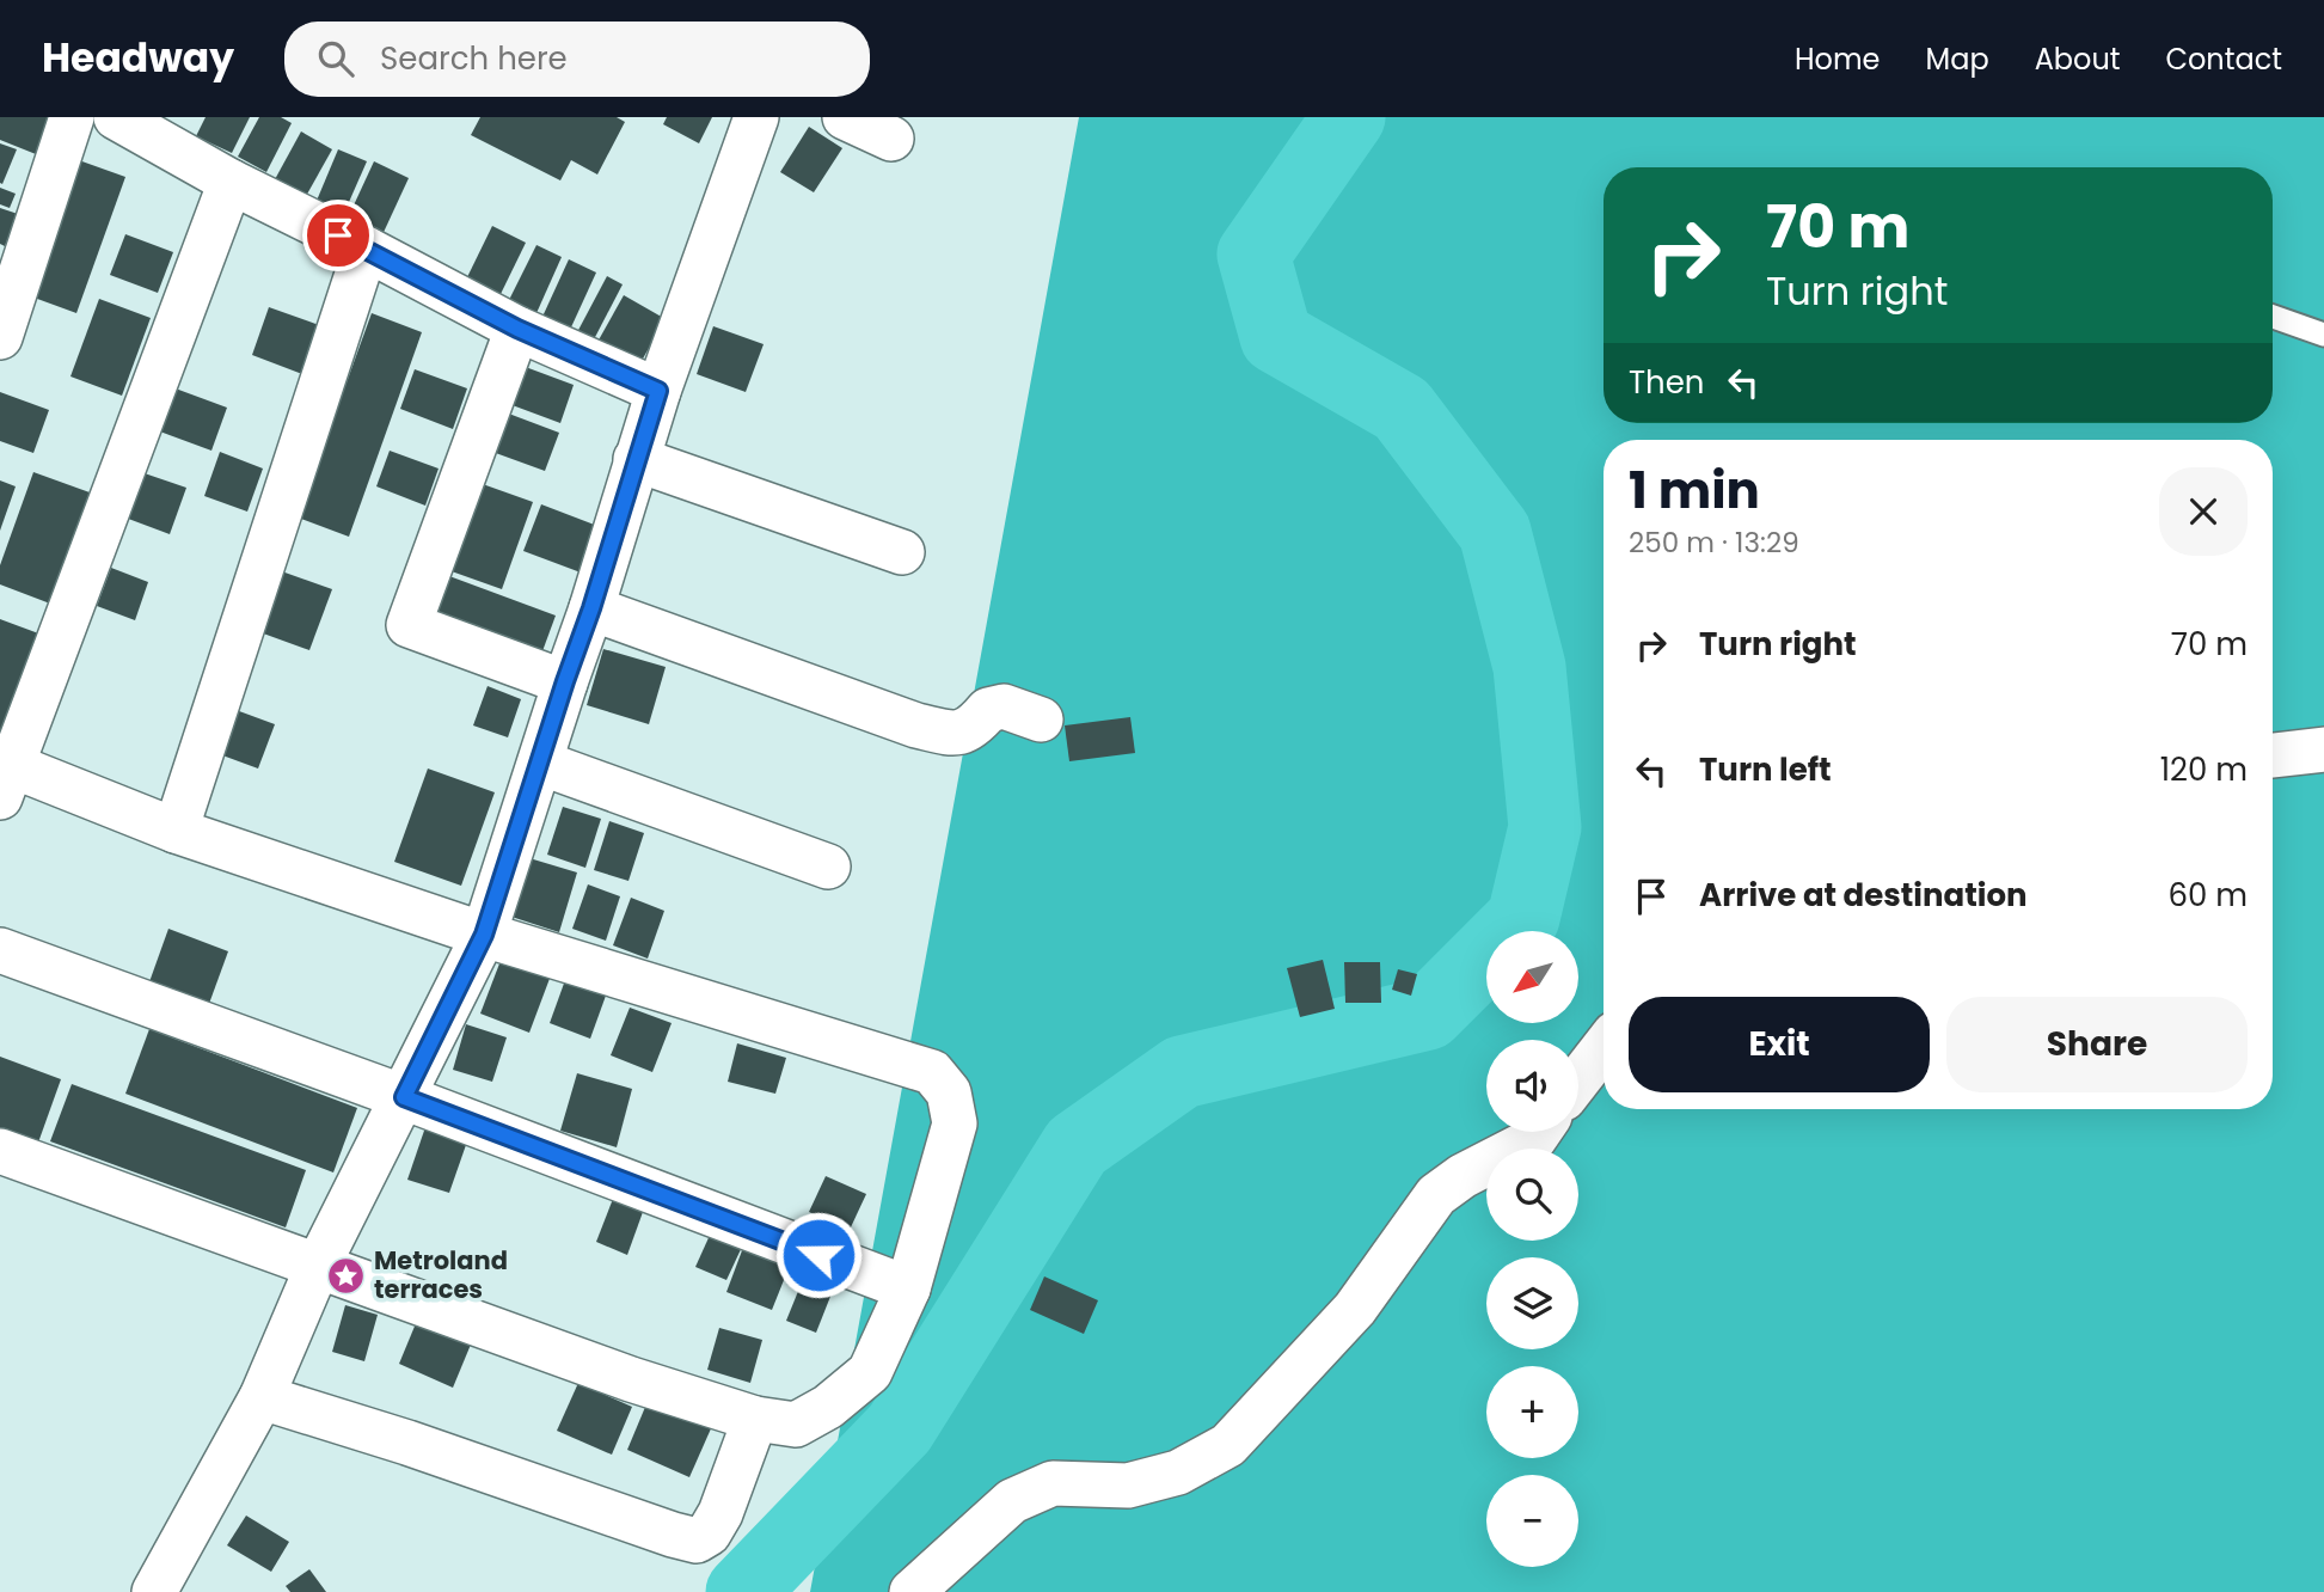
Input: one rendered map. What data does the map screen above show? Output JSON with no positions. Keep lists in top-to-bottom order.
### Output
{
  "places": {
    "place": ["Metroland terraces"]
  },
  "north": "bottom left",
  "page": {
    "header": "Headway",
    "search": "Search here",
    "nav": [
      "Home",
      "Map",
      "About",
      "Contact"
    ],
    "turn": ["70 m", "Turn right"],
    "then": "Then",
    "heading": ["1 min", "250 m · 13:29"],
    "list": [
      {
        "name": "Turn right",
        "value": "70 m"
      },
      {
        "name": "Turn left",
        "value": "120 m"
      },
      {
        "name": "Arrive at destination",
        "value": "60 m"
      }
    ],
    "map_buttons": ["+", "−"],
    "buttons": ["Exit", "Share"]
  }
}
